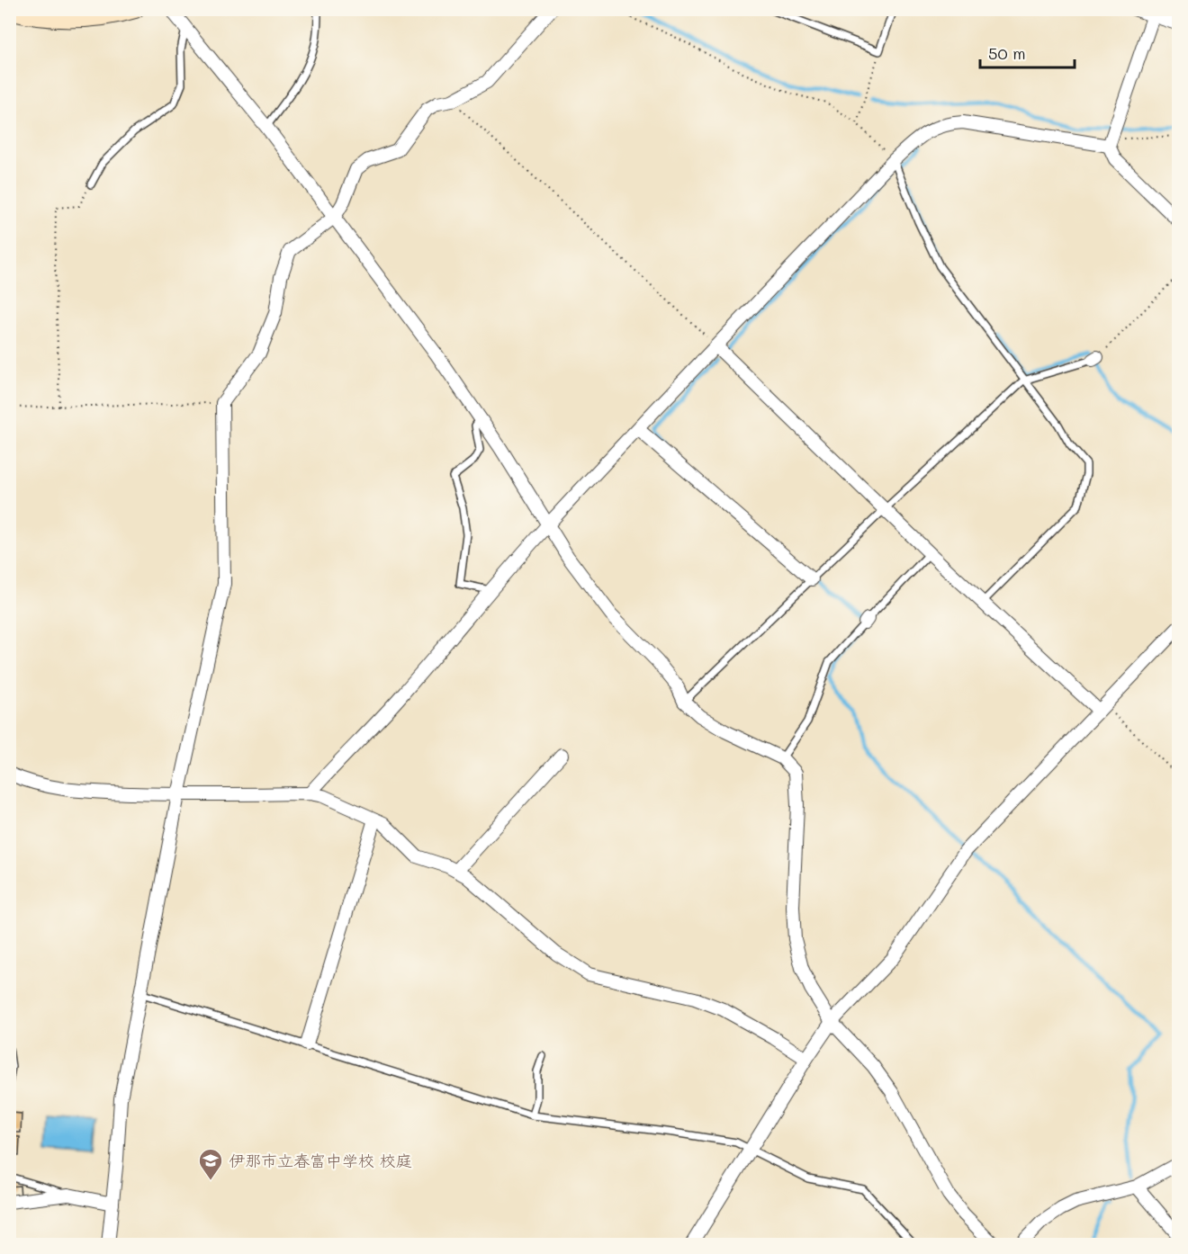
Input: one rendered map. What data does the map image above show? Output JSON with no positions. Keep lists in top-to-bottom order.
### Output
{
  "places": {
    "school or university": ["伊那市立春富中学校 校庭"]
  },
  "scale_bar": "50 m"
}
